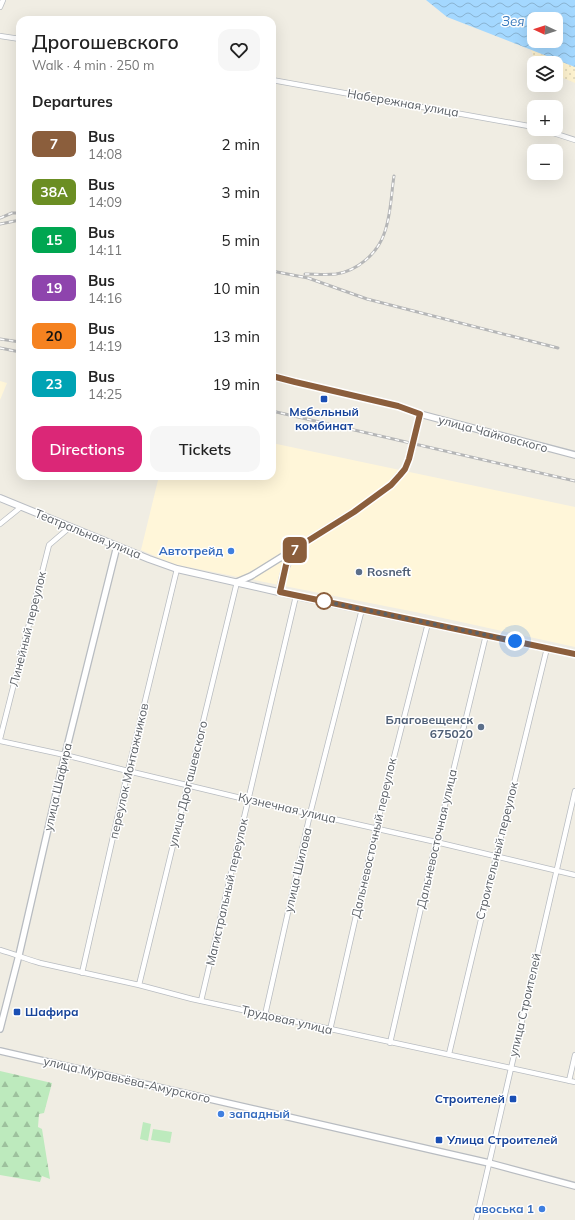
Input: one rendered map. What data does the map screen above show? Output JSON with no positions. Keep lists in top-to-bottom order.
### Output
{
  "streets": {
    "main road": ["Театральная улица"],
    "street": [
      "Набережная улица",
      "улица Чайковского",
      "Линейный переулок",
      "переулок Монтажников",
      "улица Дрогашевского",
      "улица Шафира",
      "Кузнечная улица",
      "Дальневосточный переулок",
      "Дальневосточная улица",
      "Строительный переулок",
      "улица Шилова",
      "Магистральный переулок",
      "улица Строителей",
      "Трудовая улица",
      "улица Муравьёва-Амурского"
    ]
  },
  "crossings": [
    ["Театральная улица", "Линейный переулок"],
    ["Театральная улица", "переулок Монтажников"],
    ["Театральная улица", "улица Дрогашевского"],
    ["Театральная улица", "улица Шафира"],
    ["Театральная улица", "Дальневосточный переулок"],
    ["Театральная улица", "Дальневосточная улица"],
    ["Театральная улица", "Строительный переулок"],
    ["Театральная улица", "улица Шилова"],
    ["Театральная улица", "Магистральный переулок"],
    ["Линейный переулок", "Кузнечная улица"],
    ["переулок Монтажников", "Кузнечная улица"],
    ["переулок Монтажников", "Трудовая улица"],
    ["улица Дрогашевского", "Кузнечная улица"],
    ["улица Дрогашевского", "Трудовая улица"],
    ["улица Шафира", "Кузнечная улица"],
    ["улица Шафира", "Трудовая улица"],
    ["Кузнечная улица", "Дальневосточный переулок"],
    ["Кузнечная улица", "Дальневосточная улица"],
    ["Кузнечная улица", "Строительный переулок"],
    ["Кузнечная улица", "улица Шилова"],
    ["Кузнечная улица", "Магистральный переулок"],
    ["Кузнечная улица", "улица Строителей"],
    ["Дальневосточный переулок", "Трудовая улица"],
    ["Дальневосточная улица", "Трудовая улица"],
    ["Строительный переулок", "Трудовая улица"],
    ["улица Шилова", "Трудовая улица"],
    ["Магистральный переулок", "Трудовая улица"],
    ["улица Строителей", "Трудовая улица"],
    ["улица Строителей", "улица Муравьёва-Амурского"]
  ],
  "water": ["Зея"],
  "places": {
    "transit": [
      "Мебельный комбинат",
      "Шафира",
      "Строителей",
      "Улица Строителей"
    ],
    "other": [
      "Автотрейд",
      "Rosneft",
      "Благовещенск 675020",
      "западный",
      "авоська 1"
    ]
  },
  "lines": ["bus line 7"],
  "north": "left",
  "page": {
    "on_map": "7",
    "map_buttons": ["+", "−"],
    "heading": [
      ["Дрогошевского", "Walk · 4 min · 250 m"],
      "Departures"
    ],
    "list": [
      {
        "mark": "7",
        "name": "Bus",
        "note": "14:08",
        "value": "2 min"
      },
      {
        "mark": "38А",
        "name": "Bus",
        "note": "14:09",
        "value": "3 min"
      },
      {
        "mark": "15",
        "name": "Bus",
        "note": "14:11",
        "value": "5 min"
      },
      {
        "mark": "19",
        "name": "Bus",
        "note": "14:16",
        "value": "10 min"
      },
      {
        "mark": "20",
        "name": "Bus",
        "note": "14:19",
        "value": "13 min"
      },
      {
        "mark": "23",
        "name": "Bus",
        "note": "14:25",
        "value": "19 min"
      }
    ],
    "buttons": ["Directions", "Tickets"]
  }
}
